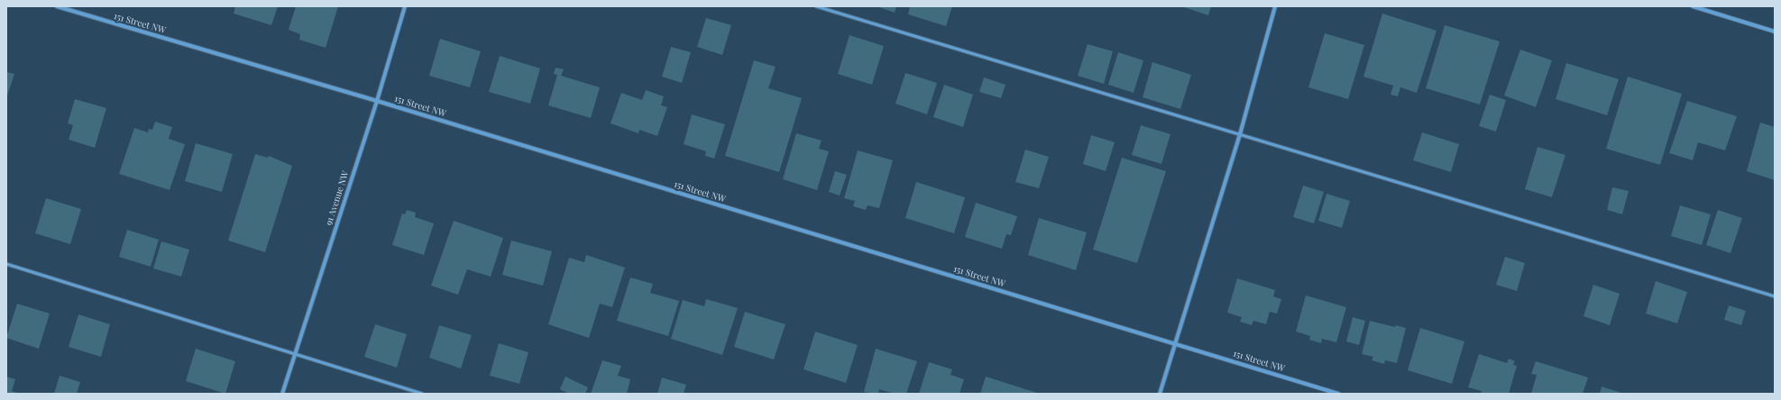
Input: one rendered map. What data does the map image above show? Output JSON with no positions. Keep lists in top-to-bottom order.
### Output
{
  "streets": {
    "street": ["151 Street NW", "91 Avenue NW"]
  },
  "crossings": [
    ["151 Street NW", "91 Avenue NW"]
  ]
}
